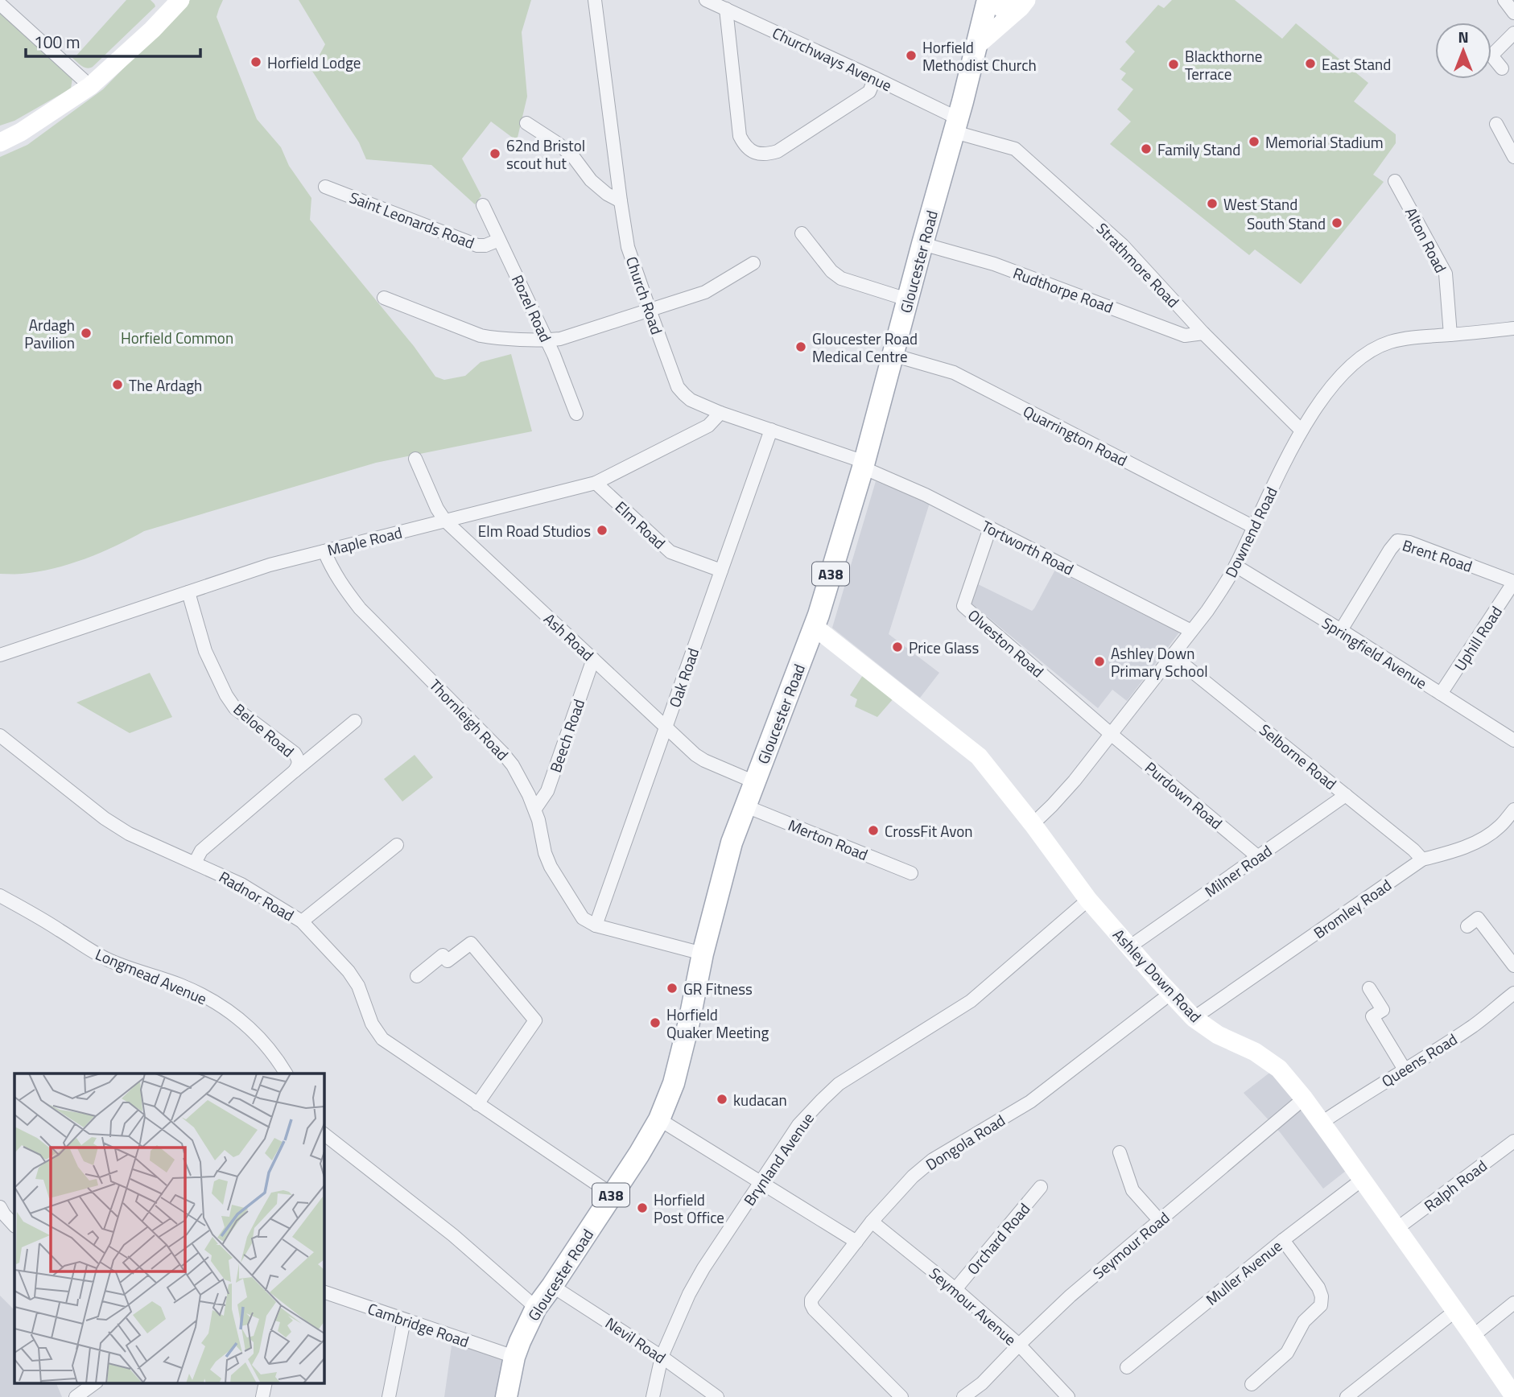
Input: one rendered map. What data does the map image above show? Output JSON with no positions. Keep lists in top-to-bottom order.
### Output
{
  "streets": {
    "main road": ["Gloucester Road", "A38", "Ashley Down Road"],
    "street": [
      "Churchways Avenue",
      "Saint Leonards Road",
      "Alton Road",
      "Strathmore Road",
      "Rudthorpe Road",
      "Church Road",
      "Rozel Road",
      "Quarrington Road",
      "Elm Road",
      "Downend Road",
      "Maple Road",
      "Tortworth Road",
      "Brent Road",
      "Ash Road",
      "Uphill Road",
      "Olveston Road",
      "Springfield Avenue",
      "Oak Road",
      "Thornleigh Road",
      "Beloe Road",
      "Beech Road",
      "Selborne Road",
      "Purdown Road",
      "Merton Road",
      "Milner Road",
      "Radnor Road",
      "Bromley Road",
      "Longmead Avenue",
      "Queens Road",
      "Dongola Road",
      "Brynland Avenue",
      "Ralph Road",
      "Orchard Road",
      "Seymour Road",
      "Muller Avenue",
      "Seymour Avenue",
      "Cambridge Road",
      "Nevil Road"
    ]
  },
  "crossings": [
    ["Churchways Avenue", "Gloucester Road"],
    ["Churchways Avenue", "Strathmore Road"],
    ["Saint Leonards Road", "Rozel Road"],
    ["Alton Road", "Downend Road"],
    ["Gloucester Road", "Strathmore Road"],
    ["Gloucester Road", "Rudthorpe Road"],
    ["Gloucester Road", "Church Road"],
    ["Gloucester Road", "Quarrington Road"],
    ["Gloucester Road", "Tortworth Road"],
    ["Gloucester Road", "Ash Road"],
    ["Gloucester Road", "Thornleigh Road"],
    ["Gloucester Road", "Merton Road"],
    ["Gloucester Road", "Radnor Road"],
    ["Gloucester Road", "Ashley Down Road"],
    ["Gloucester Road", "Cambridge Road"],
    ["Gloucester Road", "Nevil Road"],
    ["Strathmore Road", "Rudthorpe Road"],
    ["Strathmore Road", "Downend Road"],
    ["Church Road", "Maple Road"],
    ["Church Road", "Tortworth Road"],
    ["Church Road", "Oak Road"],
    ["Quarrington Road", "Downend Road"],
    ["Elm Road", "Maple Road"],
    ["Elm Road", "Oak Road"],
    ["Downend Road", "Tortworth Road"],
    ["Downend Road", "Olveston Road"],
    ["Downend Road", "Springfield Avenue"],
    ["Downend Road", "Selborne Road"],
    ["Downend Road", "Purdown Road"],
    ["Downend Road", "Ashley Down Road"],
    ["Maple Road", "Ash Road"],
    ["Maple Road", "Thornleigh Road"],
    ["Maple Road", "Beloe Road"],
    ["Tortworth Road", "Olveston Road"],
    ["Brent Road", "Uphill Road"],
    ["Brent Road", "Springfield Avenue"],
    ["Ash Road", "Oak Road"],
    ["Ash Road", "Beech Road"],
    ["Uphill Road", "Springfield Avenue"],
    ["Olveston Road", "Purdown Road"],
    ["Oak Road", "Thornleigh Road"],
    ["Thornleigh Road", "Beech Road"],
    ["Beloe Road", "Radnor Road"],
    ["Selborne Road", "Milner Road"],
    ["Selborne Road", "Bromley Road"],
    ["Purdown Road", "Milner Road"],
    ["Milner Road", "Ashley Down Road"],
    ["Bromley Road", "Ashley Down Road"],
    ["Ashley Down Road", "Queens Road"],
    ["Ashley Down Road", "Dongola Road"],
    ["Ashley Down Road", "Brynland Avenue"],
    ["Ashley Down Road", "Ralph Road"],
    ["Ashley Down Road", "Seymour Road"],
    ["Ashley Down Road", "Muller Avenue"],
    ["Dongola Road", "Seymour Avenue"],
    ["Brynland Avenue", "Nevil Road"],
    ["Orchard Road", "Seymour Avenue"],
    ["Seymour Road", "Seymour Avenue"]
  ],
  "parks": ["Horfield Common"],
  "places": [
    "Horfield Methodist Church",
    "Horfield Lodge",
    "East Stand",
    "Blackthorne Terrace",
    "Memorial Stadium",
    "Family Stand",
    "62nd Bristol scout hut",
    "West Stand",
    "South Stand",
    "Ardagh Pavilion",
    "Gloucester Road Medical Centre",
    "The Ardagh",
    "Elm Road Studios",
    "Price Glass",
    "Ashley Down Primary School",
    "CrossFit Avon",
    "GR Fitness",
    "Horfield Quaker Meeting",
    "kudacan",
    "Horfield Post Office"
  ],
  "scale_bar": "100 m",
  "north": "top"
}
